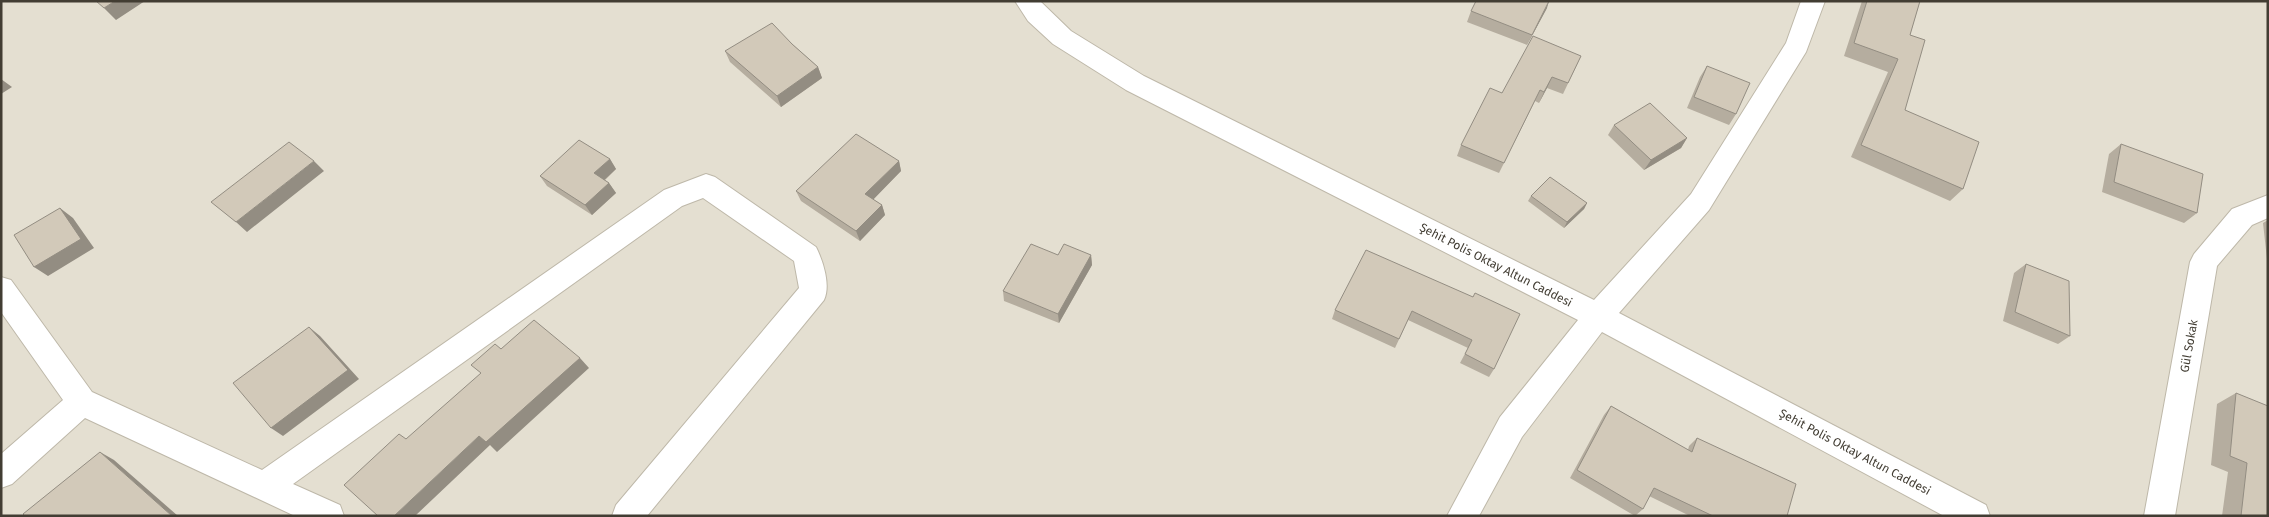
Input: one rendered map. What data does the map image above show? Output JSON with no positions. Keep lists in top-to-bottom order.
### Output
{
  "streets": {
    "street": ["Şehit Polis Oktay Altun Caddesi", "Gül Sokak"]
  }
}
